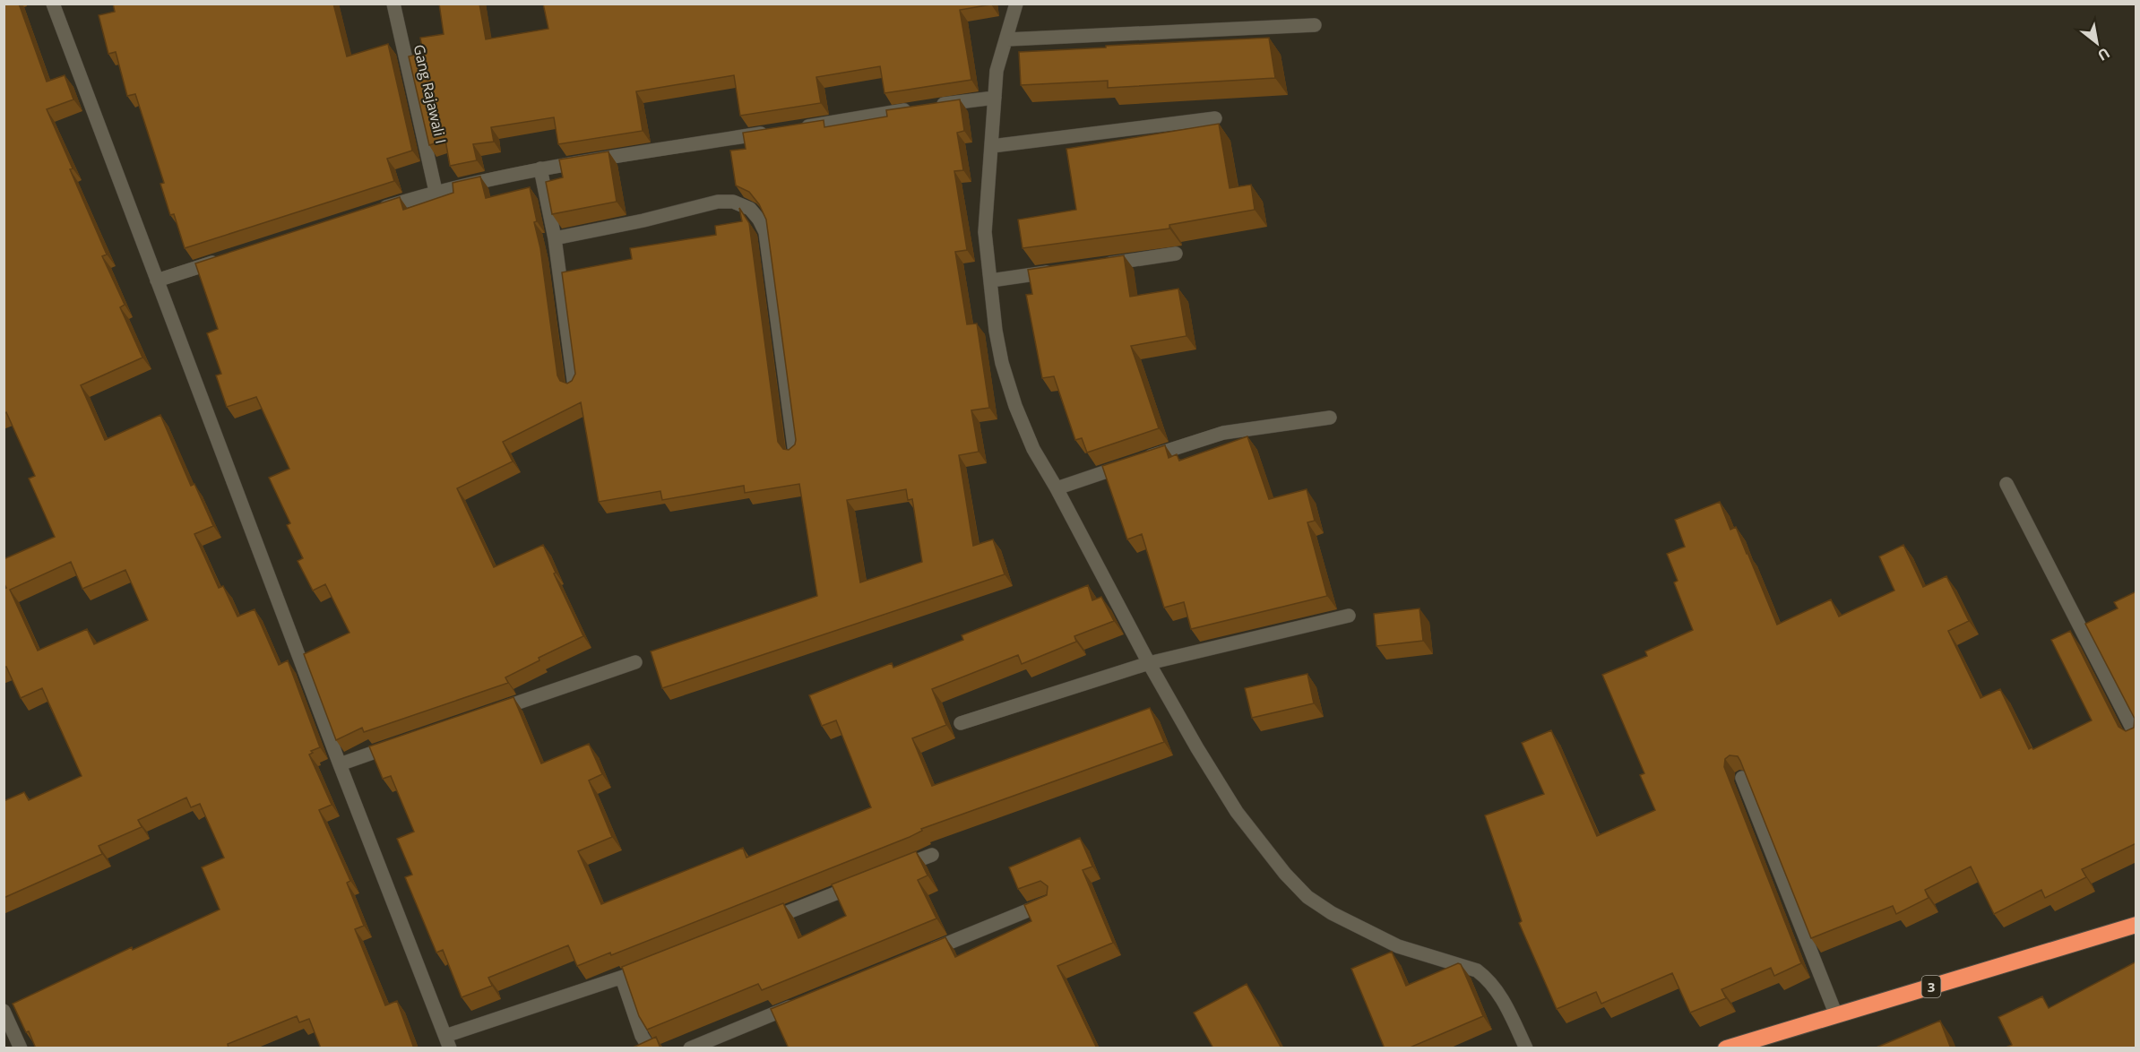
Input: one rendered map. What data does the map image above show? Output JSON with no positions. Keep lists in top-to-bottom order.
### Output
{
  "streets": {
    "highway": ["3"],
    "street": ["Gang Rajawali I"]
  },
  "north": "bottom right"
}
